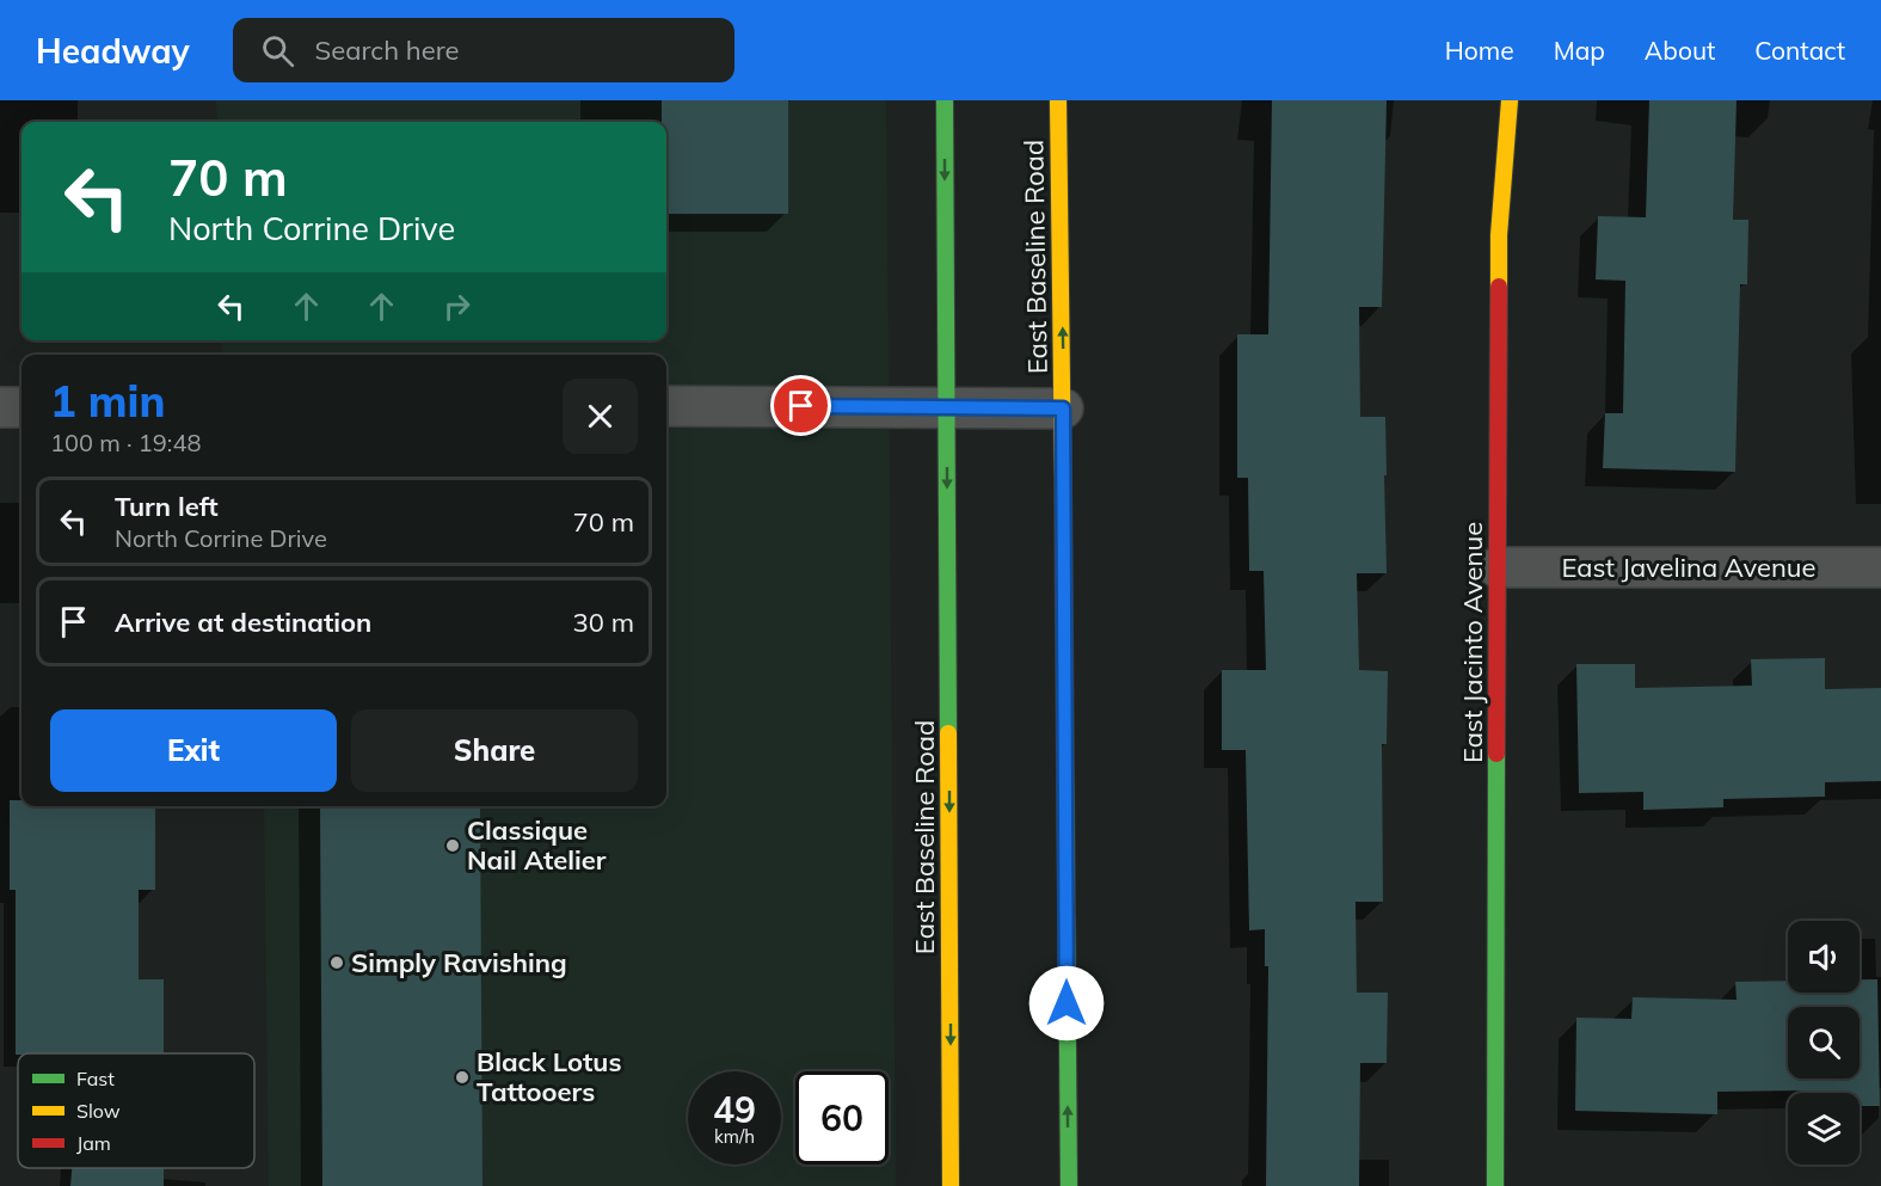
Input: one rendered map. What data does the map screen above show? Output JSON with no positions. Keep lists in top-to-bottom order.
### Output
{
  "streets": {
    "main road": ["East Baseline Road", "East Jacinto Avenue"],
    "street": ["East Javelina Avenue"]
  },
  "crossings": [
    ["East Javelina Avenue", "East Jacinto Avenue"]
  ],
  "places": ["Classique Nail Atelier", "Simply Ravishing", "Black Lotus Tattooers"],
  "legend": ["Fast", "Slow", "Jam"],
  "page": {
    "header": "Headway",
    "search": "Search here",
    "nav": [
      "Home",
      "Map",
      "About",
      "Contact"
    ],
    "turn": ["70 m", "North Corrine Drive"],
    "heading": ["1 min", "100 m · 19:48"],
    "list": [
      {
        "name": "Turn left",
        "note": "North Corrine Drive",
        "value": "70 m"
      },
      {
        "name": "Arrive at destination",
        "value": "30 m"
      }
    ],
    "buttons": ["Exit", "Share"],
    "speed": "49 km/h",
    "limit": "60"
  }
}
